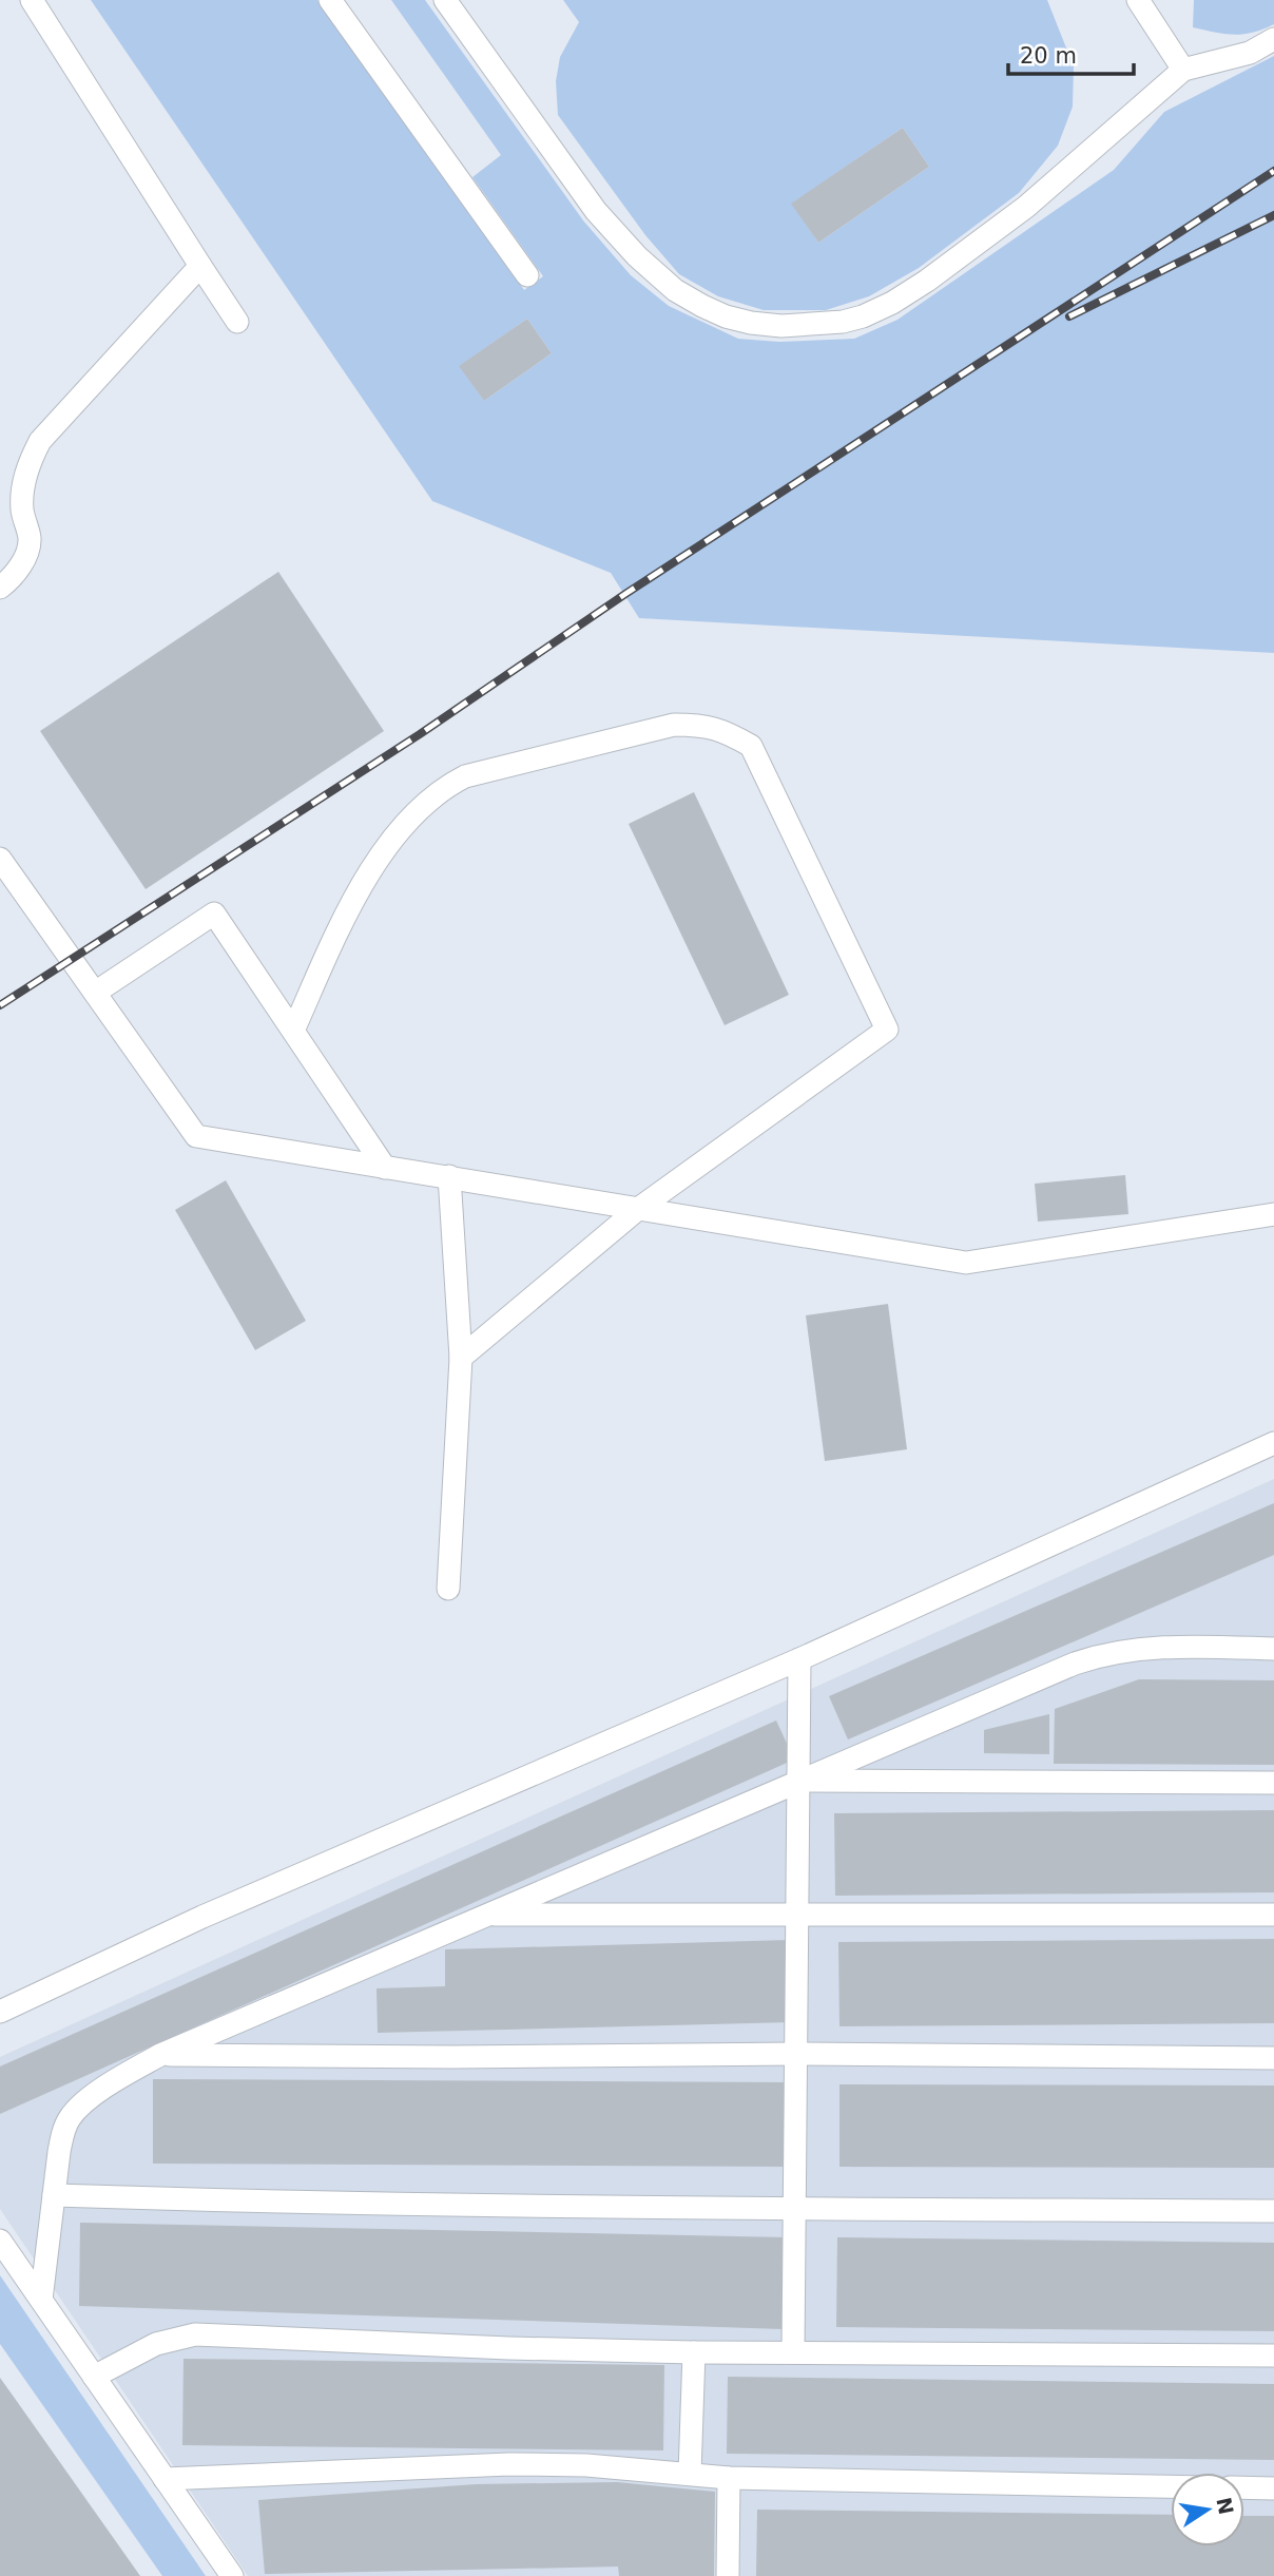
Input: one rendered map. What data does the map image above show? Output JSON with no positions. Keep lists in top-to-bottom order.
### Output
{
  "scale_bar": "20 m",
  "north": "right"
}
